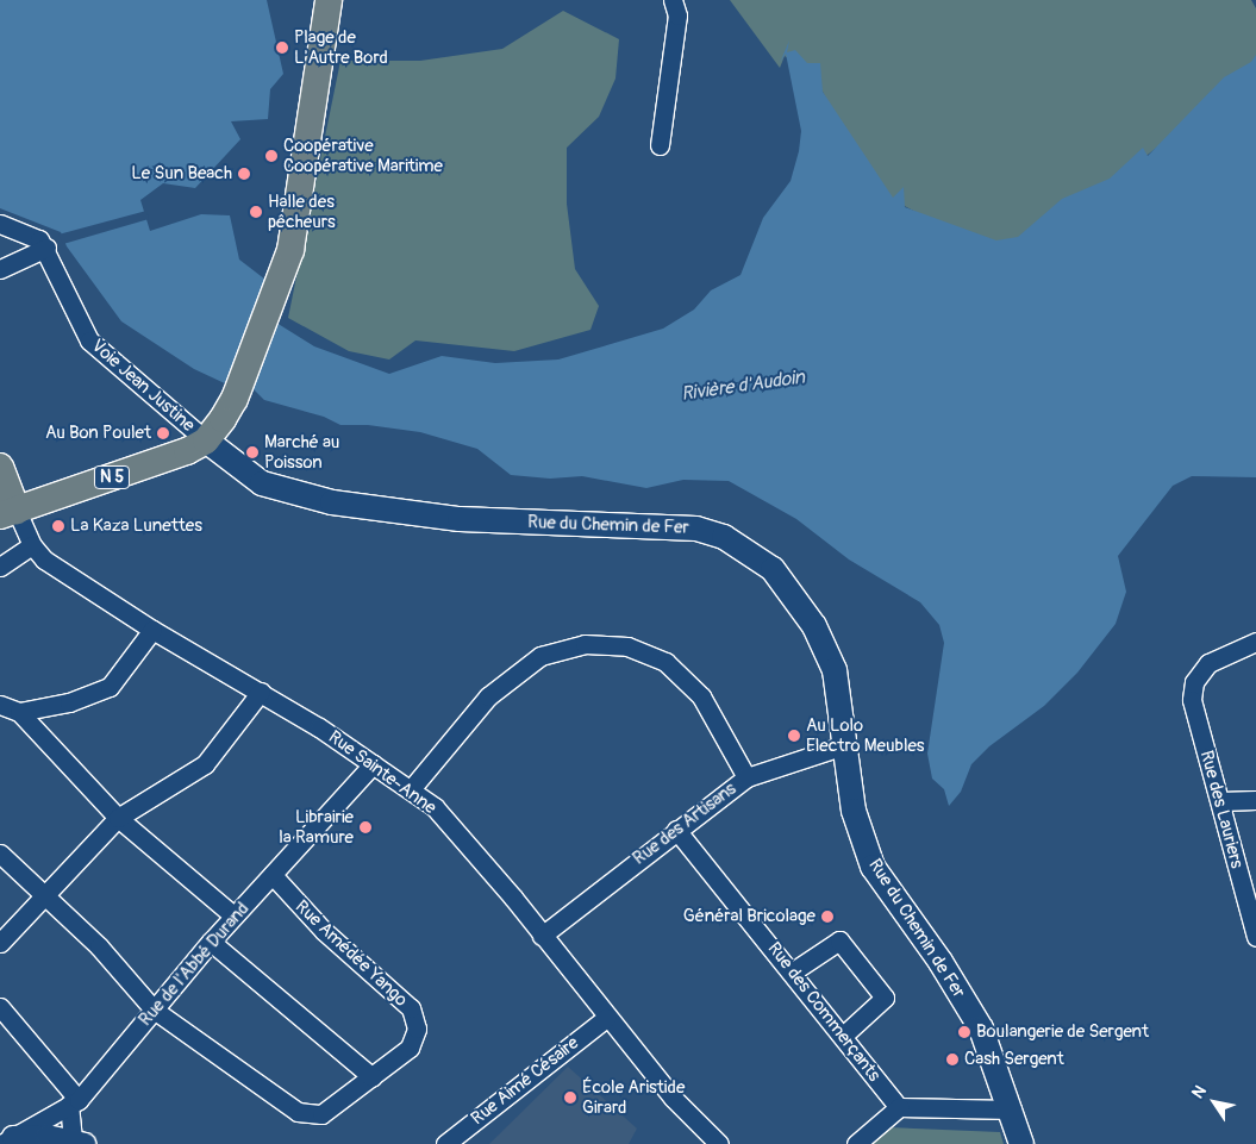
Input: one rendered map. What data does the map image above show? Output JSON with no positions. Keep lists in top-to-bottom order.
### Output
{
  "streets": {
    "main road": ["N 5", "Rue du Chemin de Fer", "Rue Sainte-Anne"],
    "street": [
      "Voie Jean Justine",
      "Rue des Lauriers",
      "Rue des Artisans",
      "Rue Amédée Yango",
      "Rue de l'Abbé Durand",
      "Rue des Commerçants",
      "Rue Aimé Césaire"
    ]
  },
  "crossings": [
    ["Voie Jean Justine", "N 5"],
    ["Voie Jean Justine", "Rue du Chemin de Fer"],
    ["N 5", "Rue du Chemin de Fer"],
    ["N 5", "Rue Sainte-Anne"],
    ["Rue du Chemin de Fer", "Rue des Artisans"],
    ["Rue Sainte-Anne", "Rue des Artisans"],
    ["Rue Sainte-Anne", "Rue de l'Abbé Durand"],
    ["Rue Sainte-Anne", "Rue Aimé Césaire"],
    ["Rue des Artisans", "Rue des Commerçants"],
    ["Rue Amédée Yango", "Rue de l'Abbé Durand"]
  ],
  "water": ["Rivière d'Audoin"],
  "places": [
    "Plage de L'Autre Bord",
    "Coopérative Coopérative Maritime",
    "Le Sun Beach",
    "Halle des pêcheurs",
    "Au Bon Poulet",
    "Marché au Poisson",
    "La Kaza Lunettes",
    "Au Lolo Electro Meubles",
    "Librairie la Ramure",
    "Général Bricolage",
    "Boulangerie de Sergent",
    "Cash Sergent",
    "École Aristide Girard"
  ],
  "north": "top left"
}
